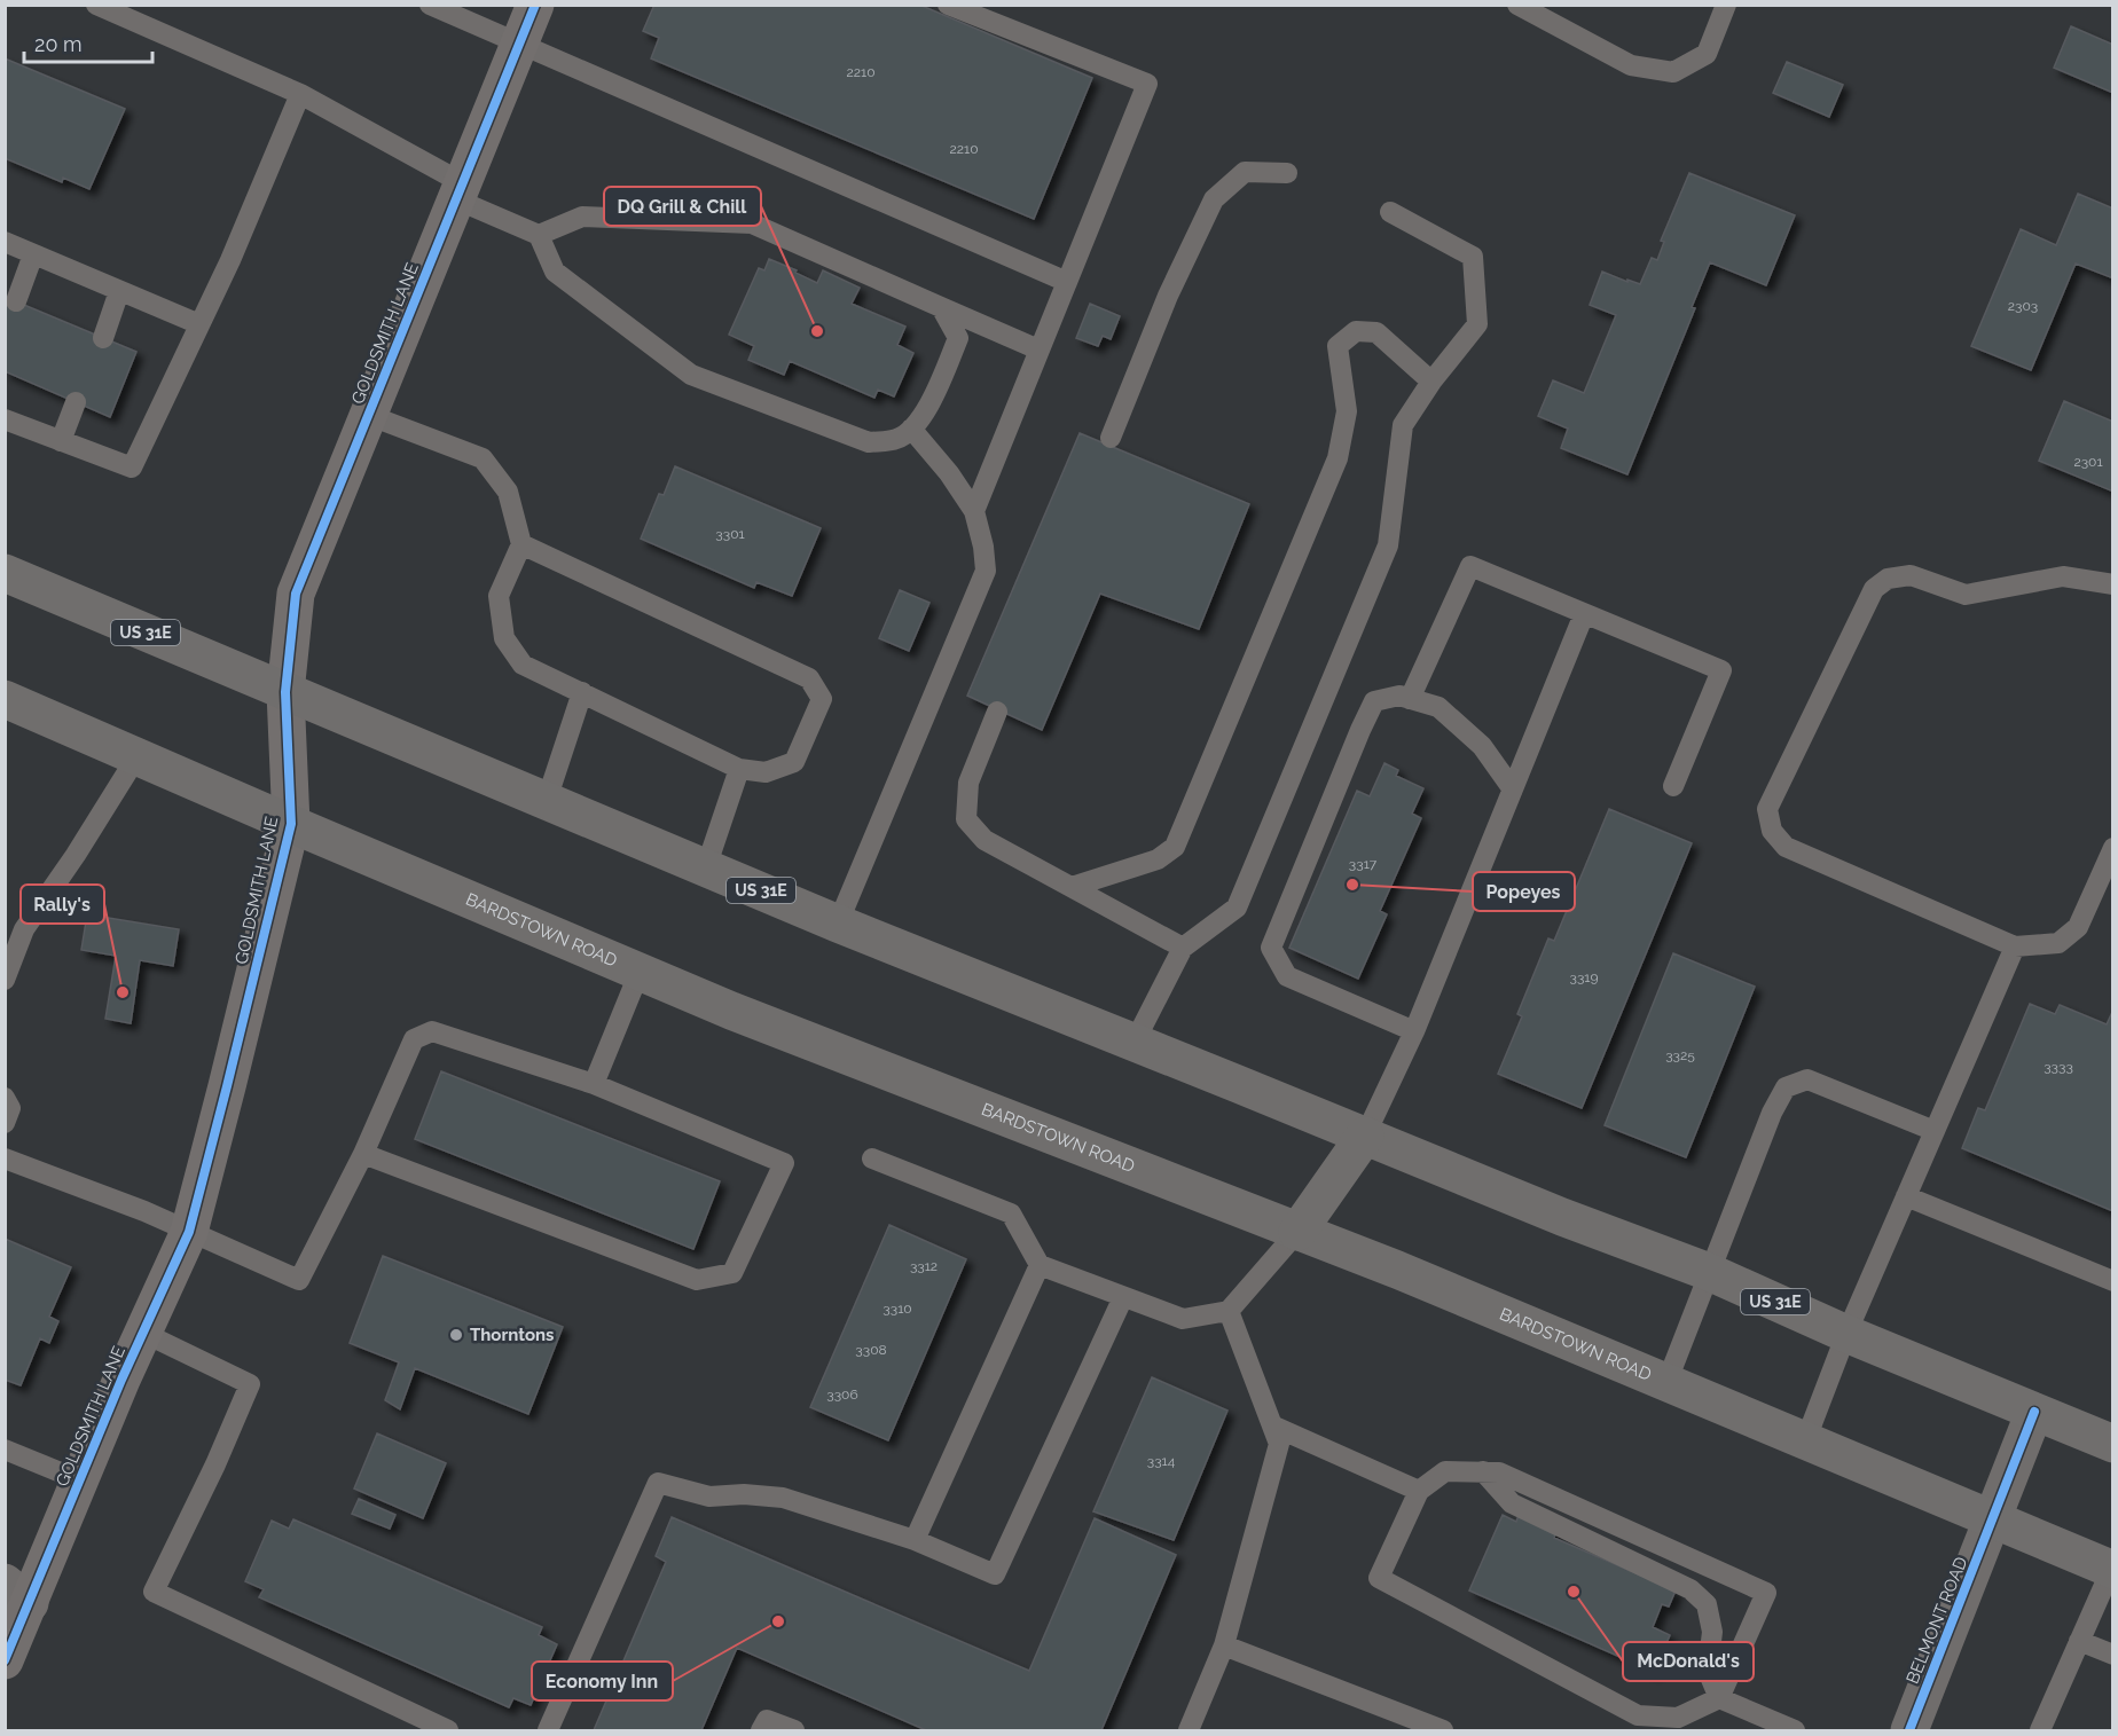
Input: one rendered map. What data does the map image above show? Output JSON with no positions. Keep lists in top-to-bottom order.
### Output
{
  "streets": {
    "main road": ["US 31E", "BARDSTOWN ROAD"],
    "street": ["GOLDSMITH LANE", "BELMONT ROAD"]
  },
  "crossings": [
    ["GOLDSMITH LANE", "US 31E"],
    ["GOLDSMITH LANE", "BARDSTOWN ROAD"],
    ["US 31E", "BELMONT ROAD"],
    ["BARDSTOWN ROAD", "BELMONT ROAD"]
  ],
  "places": [
    "DQ Grill & Chill",
    "Popeyes",
    "Rally's",
    "Thorntons",
    "McDonald's",
    "Economy Inn"
  ],
  "house_numbers": [
    "2210",
    "2210",
    "2303",
    "2301",
    "3301",
    "3317",
    "3319",
    "3325",
    "3333",
    "3312",
    "3310",
    "3308",
    "3306",
    "3314"
  ],
  "scale_bar": "20 m"
}
